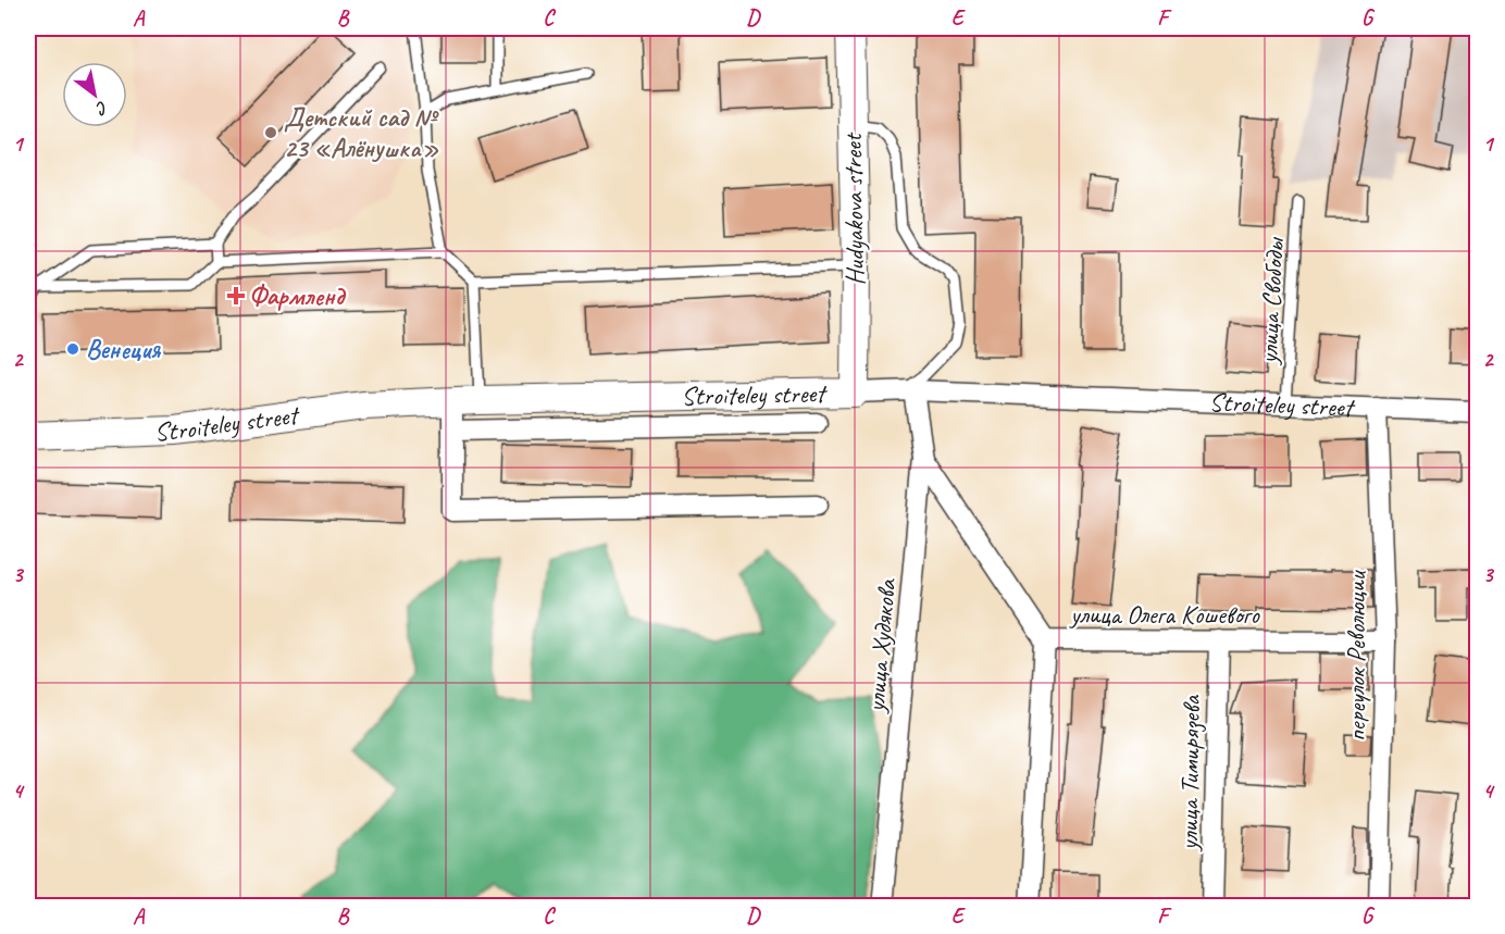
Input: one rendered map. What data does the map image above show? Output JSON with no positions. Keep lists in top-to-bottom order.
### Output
{
  "streets": {
    "street": [
      "Hudyakova street",
      "Stroiteley street",
      "улица Олега Кошевого",
      "улица Худякова",
      "переулок Революции",
      "улица Тимирязева"
    ],
    "lane": ["улица Свободы"]
  },
  "crossings": [
    ["Hudyakova street", "Stroiteley street"],
    ["улица Свободы", "Stroiteley street"],
    ["Stroiteley street", "улица Худякова"],
    ["Stroiteley street", "переулок Революции"],
    ["улица Олега Кошевого", "улица Худякова"],
    ["улица Олега Кошевого", "переулок Революции"],
    ["улица Олега Кошевого", "улица Тимирязева"]
  ],
  "places": {
    "other": ["Детский сад № 23 «Алёнушка»", "Венеция"],
    "health": ["Фармленд"]
  },
  "north": "bottom right",
  "grid": {
    "columns": [
      "A",
      "B",
      "C",
      "D",
      "E",
      "F",
      "G"
    ],
    "rows": [
      "1",
      "2",
      "3",
      "4"
    ]
  }
}
